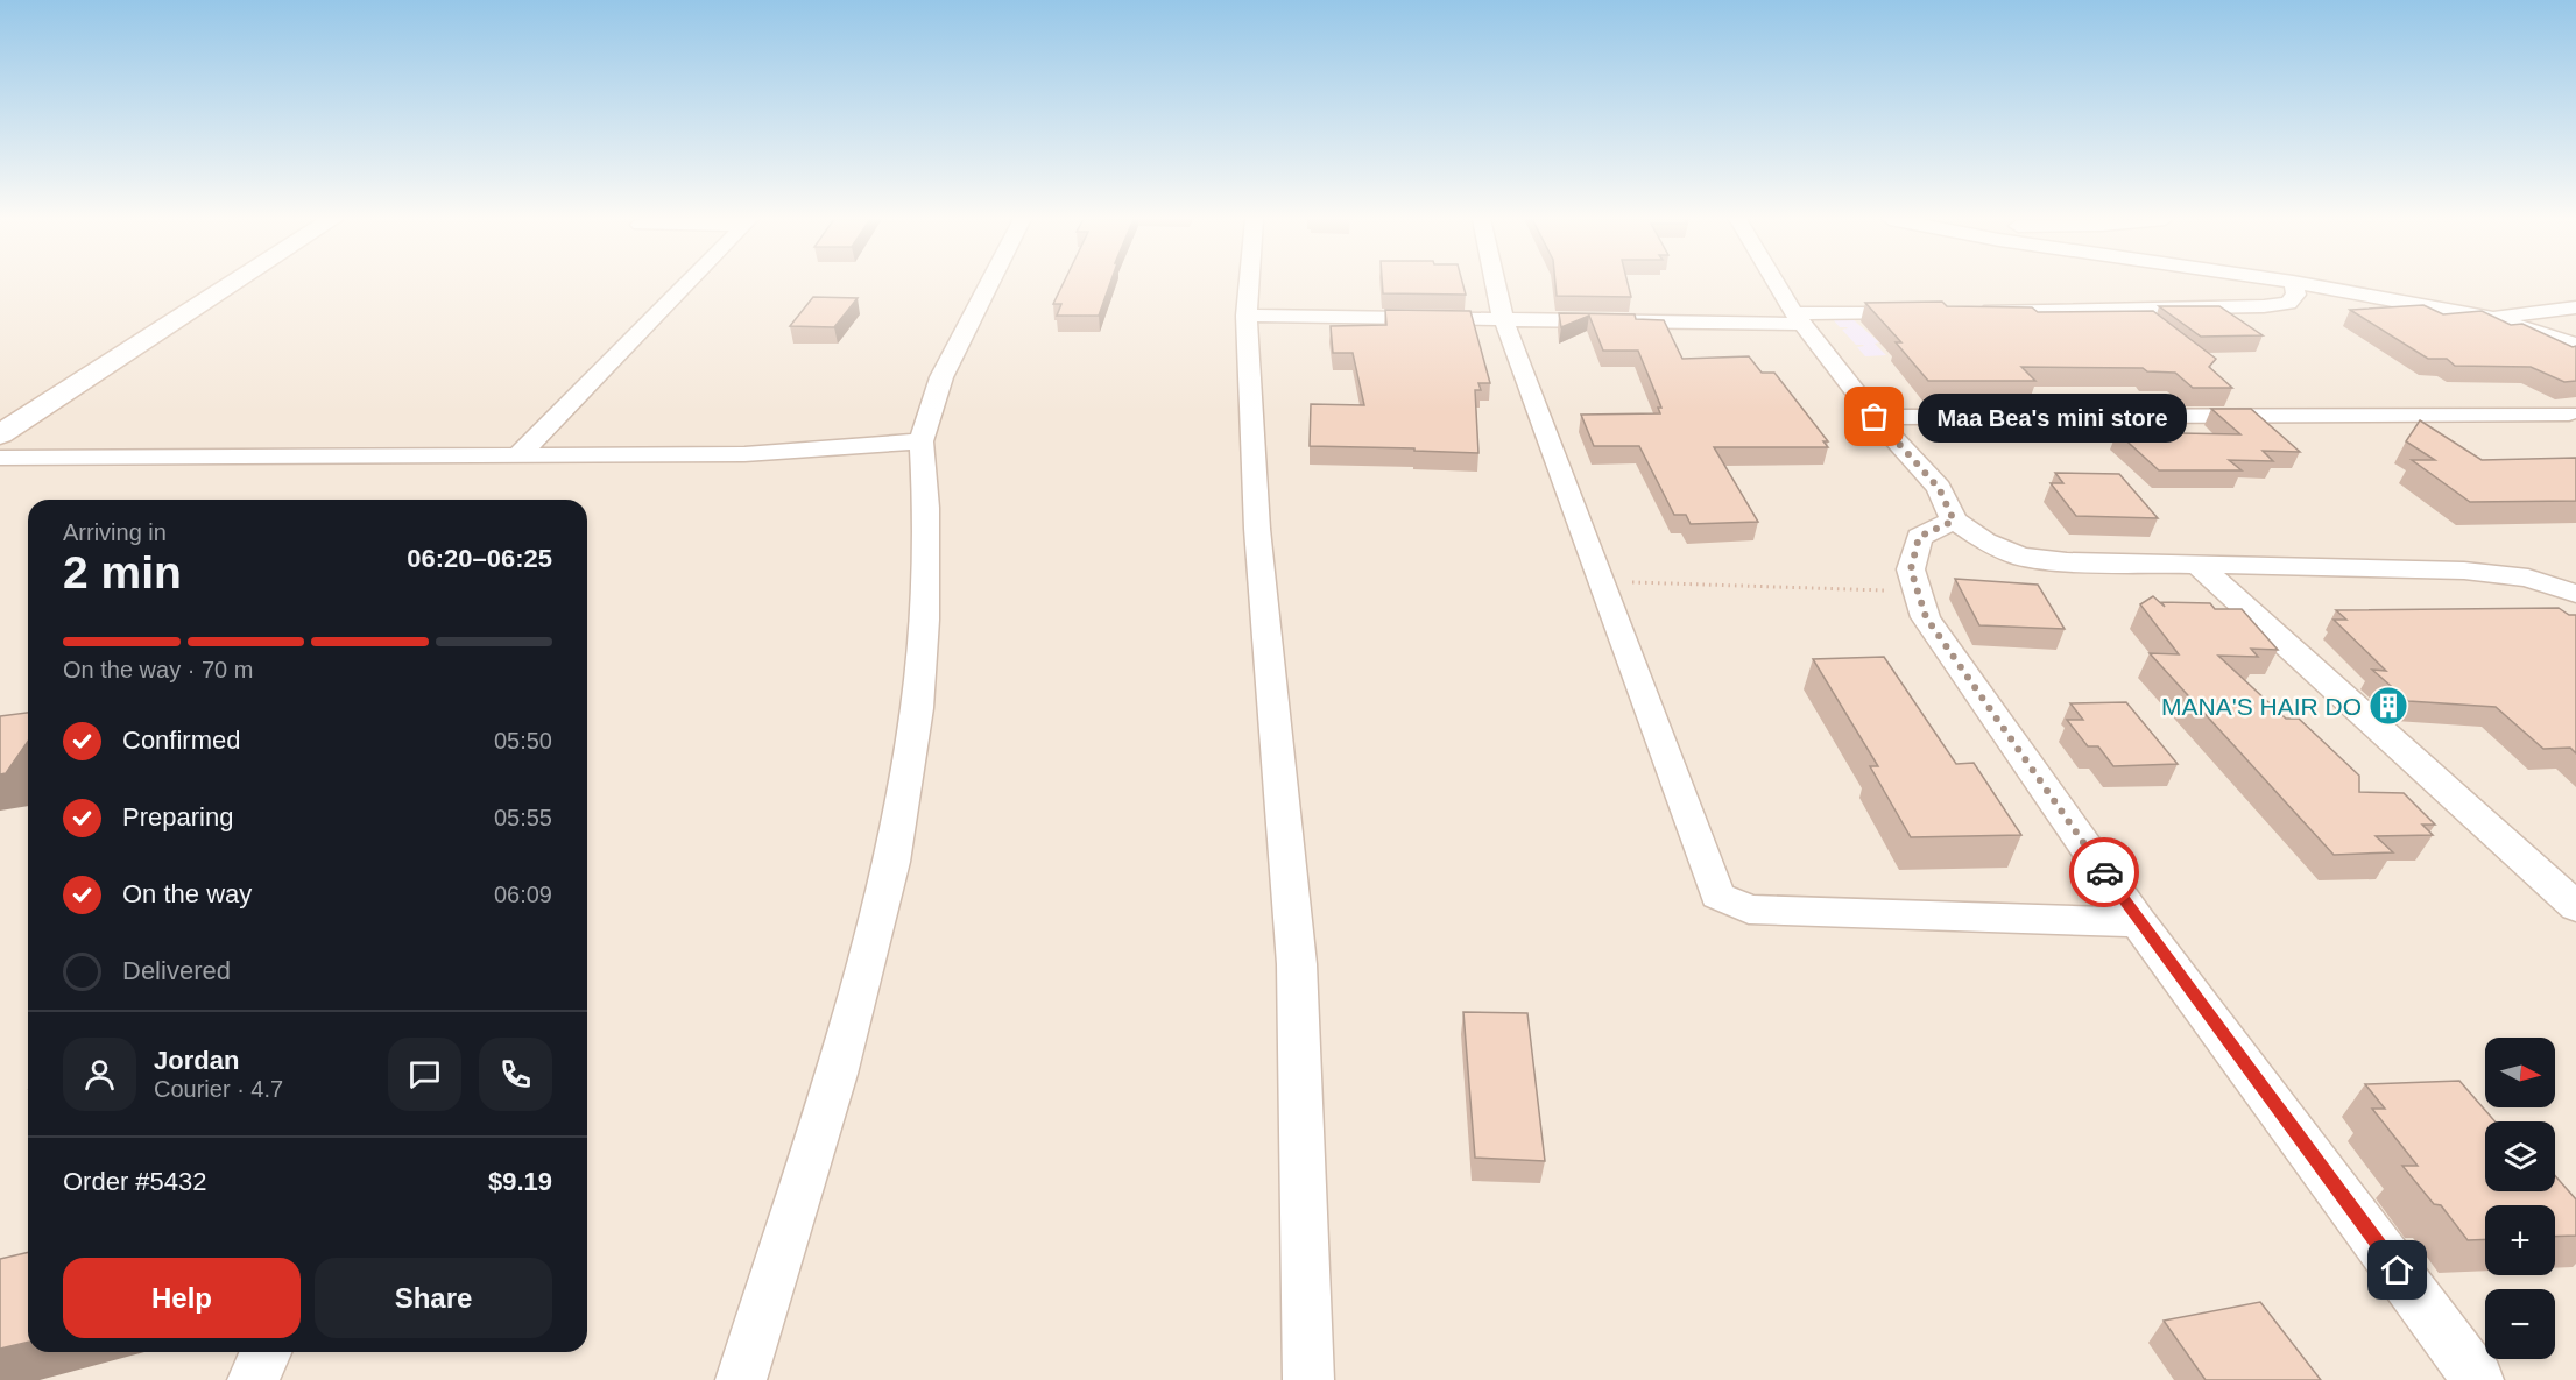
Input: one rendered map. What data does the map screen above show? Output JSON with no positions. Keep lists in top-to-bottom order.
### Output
{
  "places": {
    "other": ["Maa Bea's mini store"],
    "building": ["MANA'S HAIR DO"]
  },
  "north": "right",
  "page": {
    "bubble": "Maa Bea's mini store",
    "heading": ["2 min", "Arriving in", "06:20–06:25"],
    "panel": [
      "Jordan",
      "Courier · 4.7",
      "Order #5432",
      "$9.19"
    ],
    "bar": "On the way · 70 m",
    "list": [
      ["Confirmed", "05:50"],
      ["Preparing", "05:55"],
      ["On the way", "06:09"],
      "Delivered"
    ],
    "map_buttons": ["+", "−"],
    "buttons": ["Help", "Share"]
  }
}
